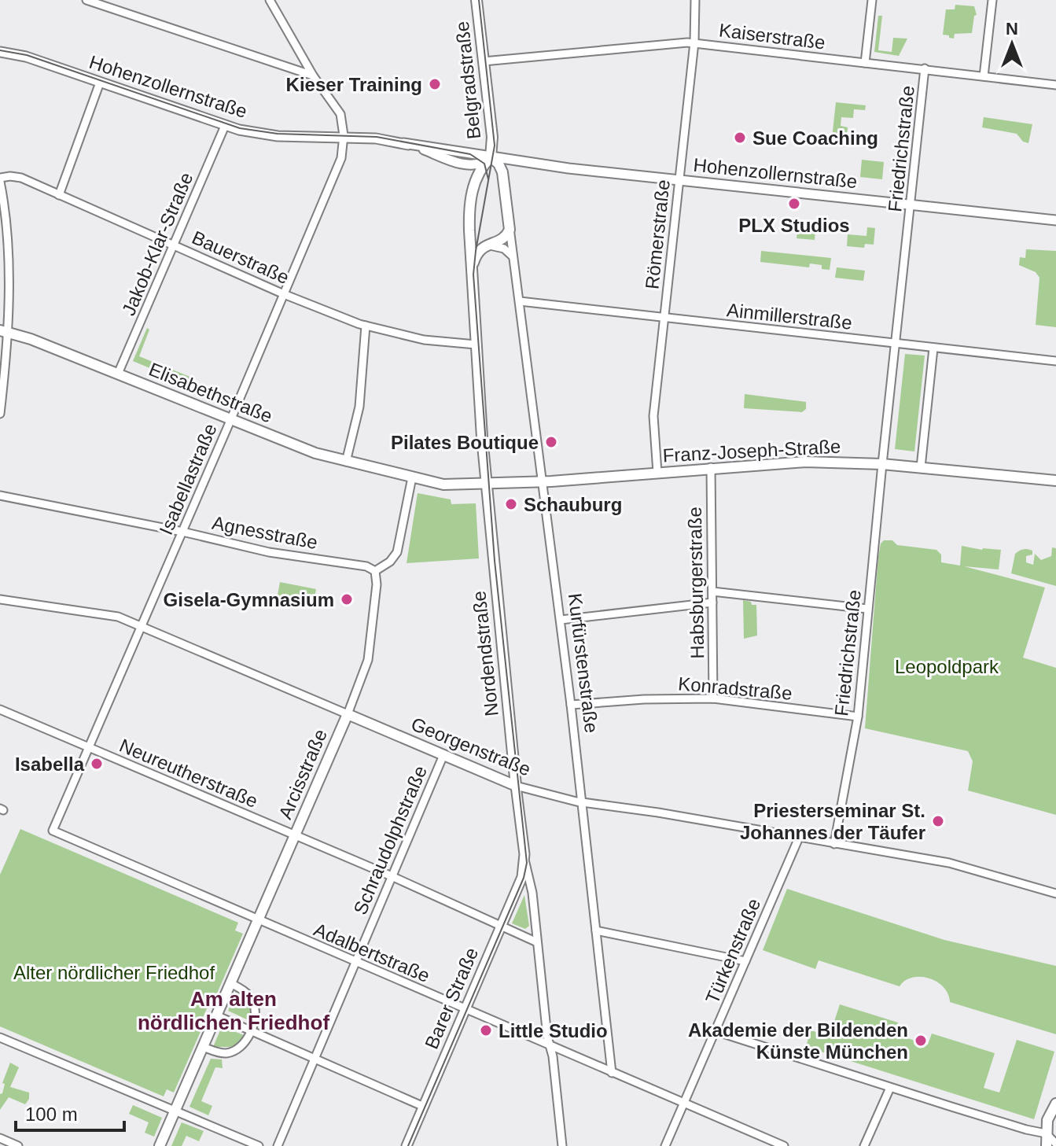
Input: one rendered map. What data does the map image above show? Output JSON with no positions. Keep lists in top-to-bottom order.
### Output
{
  "streets": {
    "main road": [
      "Belgradstraße",
      "Elisabethstraße",
      "Franz-Joseph-Straße",
      "Nordendstraße",
      "Georgenstraße",
      "Arcisstraße"
    ],
    "street": [
      "Kaiserstraße",
      "Hohenzollernstraße",
      "Friedrichstraße",
      "Römerstraße",
      "Jakob-Klar-Straße",
      "Bauerstraße",
      "Ainmillerstraße",
      "Isabellastraße",
      "Agnesstraße",
      "Habsburgerstraße",
      "Kurfürstenstraße",
      "Konradstraße",
      "Neureutherstraße",
      "Schraudolphstraße",
      "Türkenstraße",
      "Adalbertstraße",
      "Barer Straße"
    ]
  },
  "crossings": [
    ["Kaiserstraße", "Belgradstraße"],
    ["Kaiserstraße", "Friedrichstraße"],
    ["Kaiserstraße", "Römerstraße"],
    ["Belgradstraße", "Hohenzollernstraße"],
    ["Hohenzollernstraße", "Friedrichstraße"],
    ["Hohenzollernstraße", "Römerstraße"],
    ["Hohenzollernstraße", "Jakob-Klar-Straße"],
    ["Hohenzollernstraße", "Isabellastraße"],
    ["Friedrichstraße", "Ainmillerstraße"],
    ["Friedrichstraße", "Franz-Joseph-Straße"],
    ["Friedrichstraße", "Konradstraße"],
    ["Friedrichstraße", "Georgenstraße"],
    ["Römerstraße", "Ainmillerstraße"],
    ["Römerstraße", "Franz-Joseph-Straße"],
    ["Jakob-Klar-Straße", "Bauerstraße"],
    ["Jakob-Klar-Straße", "Elisabethstraße"],
    ["Bauerstraße", "Isabellastraße"],
    ["Bauerstraße", "Nordendstraße"],
    ["Ainmillerstraße", "Kurfürstenstraße"],
    ["Elisabethstraße", "Franz-Joseph-Straße"],
    ["Elisabethstraße", "Isabellastraße"],
    ["Elisabethstraße", "Nordendstraße"],
    ["Franz-Joseph-Straße", "Habsburgerstraße"],
    ["Franz-Joseph-Straße", "Nordendstraße"],
    ["Franz-Joseph-Straße", "Kurfürstenstraße"],
    ["Isabellastraße", "Agnesstraße"],
    ["Isabellastraße", "Georgenstraße"],
    ["Isabellastraße", "Neureutherstraße"],
    ["Isabellastraße", "Adalbertstraße"],
    ["Agnesstraße", "Arcisstraße"],
    ["Habsburgerstraße", "Konradstraße"],
    ["Nordendstraße", "Georgenstraße"],
    ["Nordendstraße", "Neureutherstraße"],
    ["Nordendstraße", "Adalbertstraße"],
    ["Nordendstraße", "Barer Straße"],
    ["Kurfürstenstraße", "Konradstraße"],
    ["Kurfürstenstraße", "Georgenstraße"],
    ["Kurfürstenstraße", "Adalbertstraße"],
    ["Georgenstraße", "Arcisstraße"],
    ["Georgenstraße", "Schraudolphstraße"],
    ["Georgenstraße", "Türkenstraße"],
    ["Neureutherstraße", "Arcisstraße"],
    ["Neureutherstraße", "Schraudolphstraße"],
    ["Neureutherstraße", "Barer Straße"],
    ["Arcisstraße", "Adalbertstraße"],
    ["Schraudolphstraße", "Adalbertstraße"],
    ["Türkenstraße", "Adalbertstraße"],
    ["Adalbertstraße", "Barer Straße"]
  ],
  "districts": ["Am alten nördlichen Friedhof"],
  "parks": ["Leopoldpark", "Alter nördlicher Friedhof"],
  "places": [
    "Kieser Training",
    "Sue Coaching",
    "PLX Studios",
    "Pilates Boutique",
    "Schauburg",
    "Gisela-Gymnasium",
    "Isabella",
    "Priesterseminar St. Johannes der Täufer",
    "Little Studio",
    "Akademie der Bildenden Künste München"
  ],
  "scale_bar": "100 m",
  "north": "top"
}
